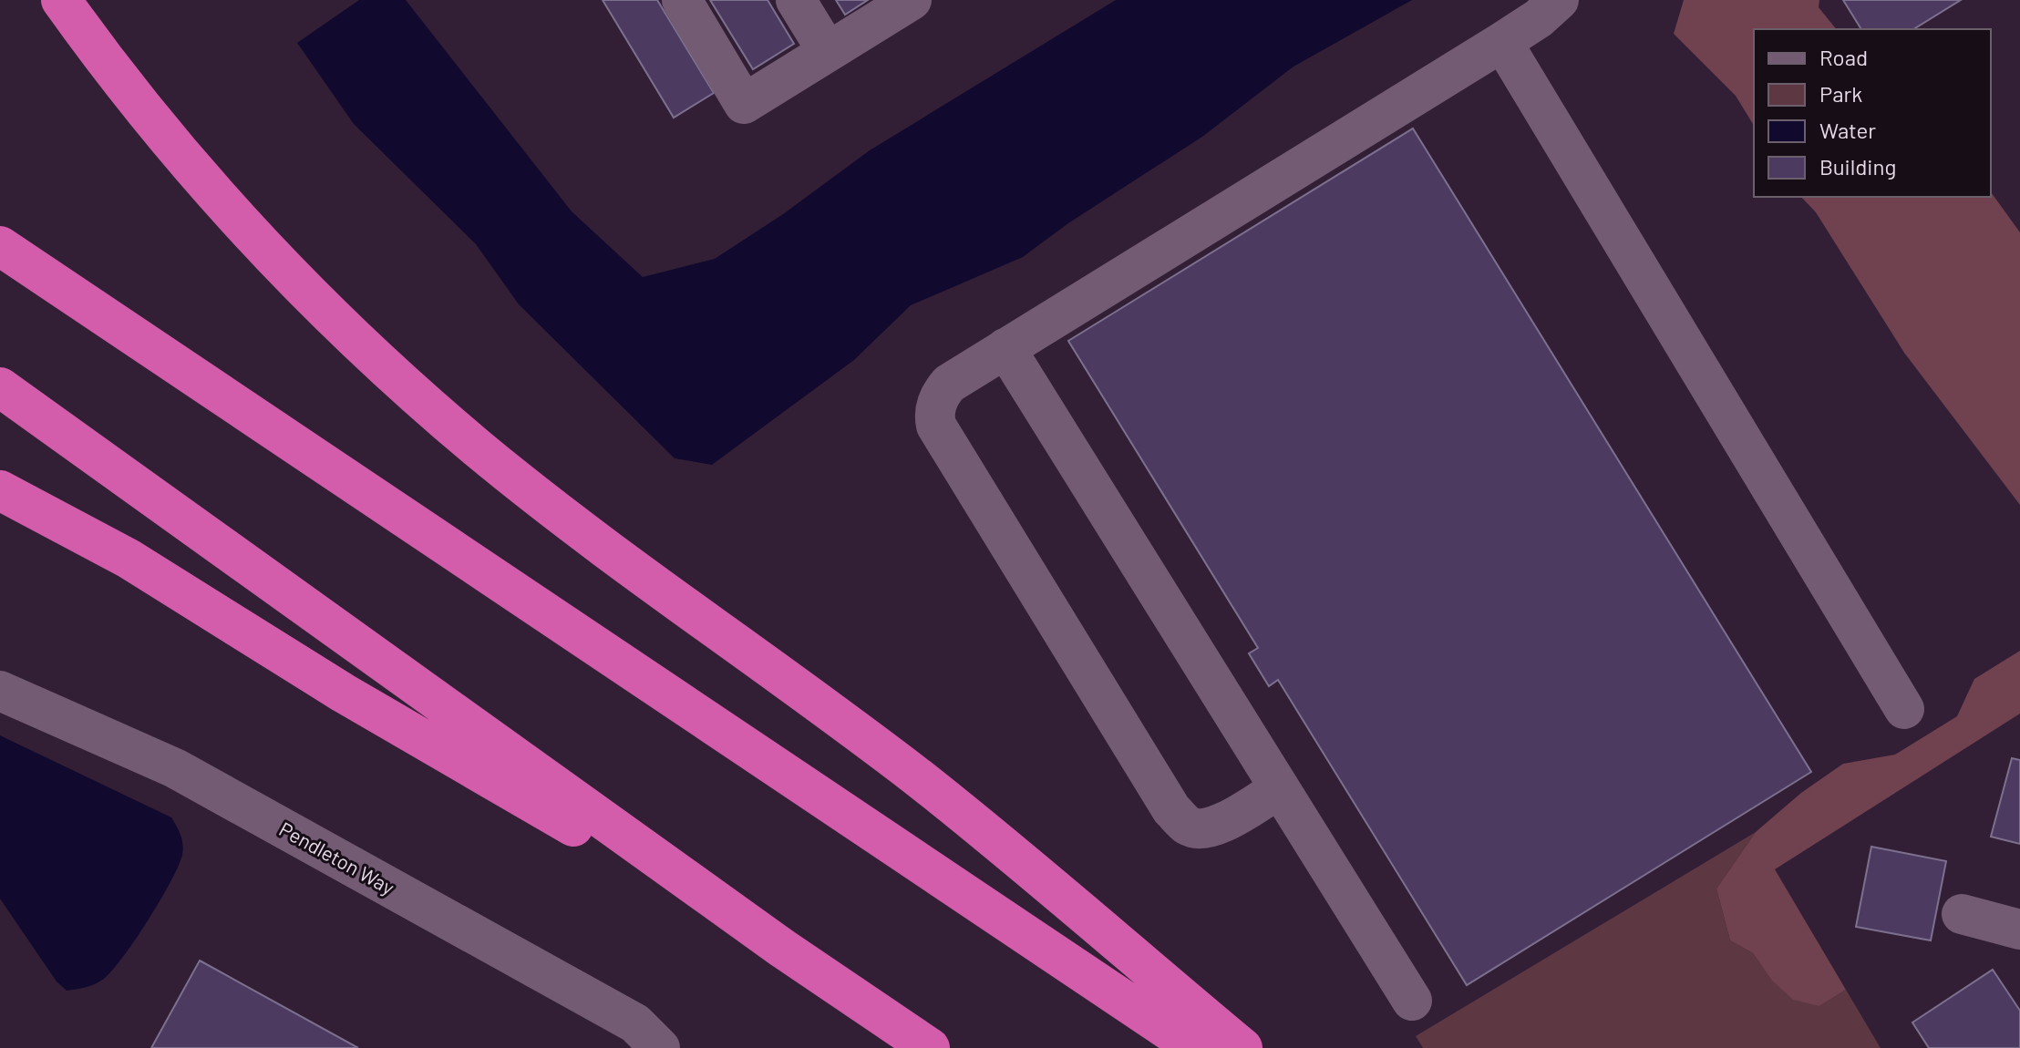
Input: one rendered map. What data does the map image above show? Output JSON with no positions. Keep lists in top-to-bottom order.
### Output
{
  "streets": {
    "street": ["Pendleton Way"]
  },
  "legend": [
    "Road",
    "Park",
    "Water",
    "Building"
  ]
}
